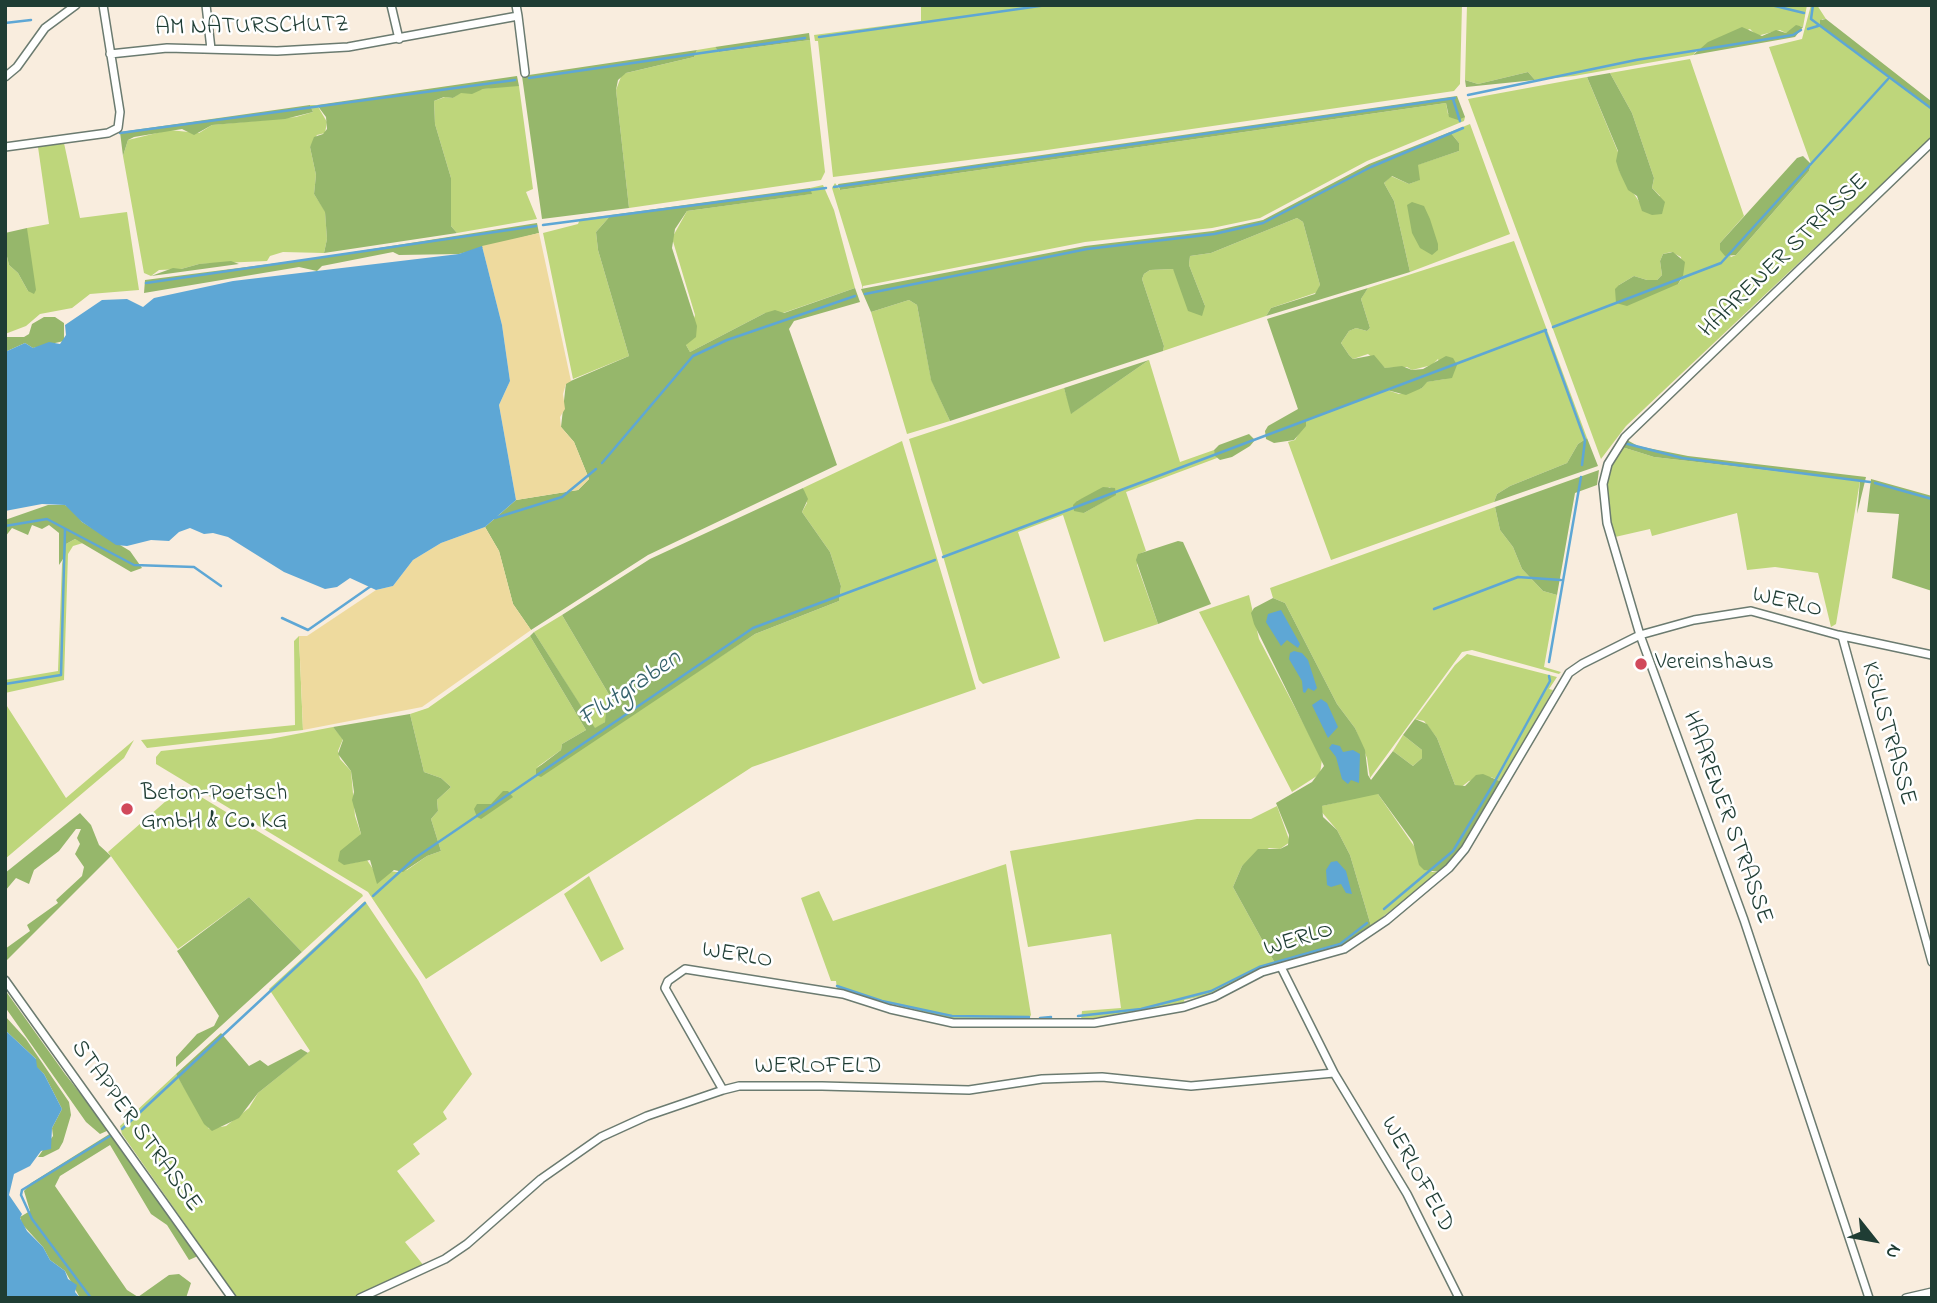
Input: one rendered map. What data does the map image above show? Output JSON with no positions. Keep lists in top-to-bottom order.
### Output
{
  "streets": {
    "street": [
      "AM NATURSCHUTZ",
      "HAARENER STRASSE",
      "WERLO",
      "KÖLLSTRASSE",
      "WERLOFELD",
      "STAPPER STRASSE"
    ]
  },
  "crossings": [
    ["HAARENER STRASSE", "WERLO"],
    ["WERLO", "KÖLLSTRASSE"],
    ["WERLO", "WERLOFELD"]
  ],
  "water": ["Flutgraben"],
  "places": ["Vereinshaus", "Beton-Poetsch GmbH & Co. KG"],
  "north": "bottom right"
}
